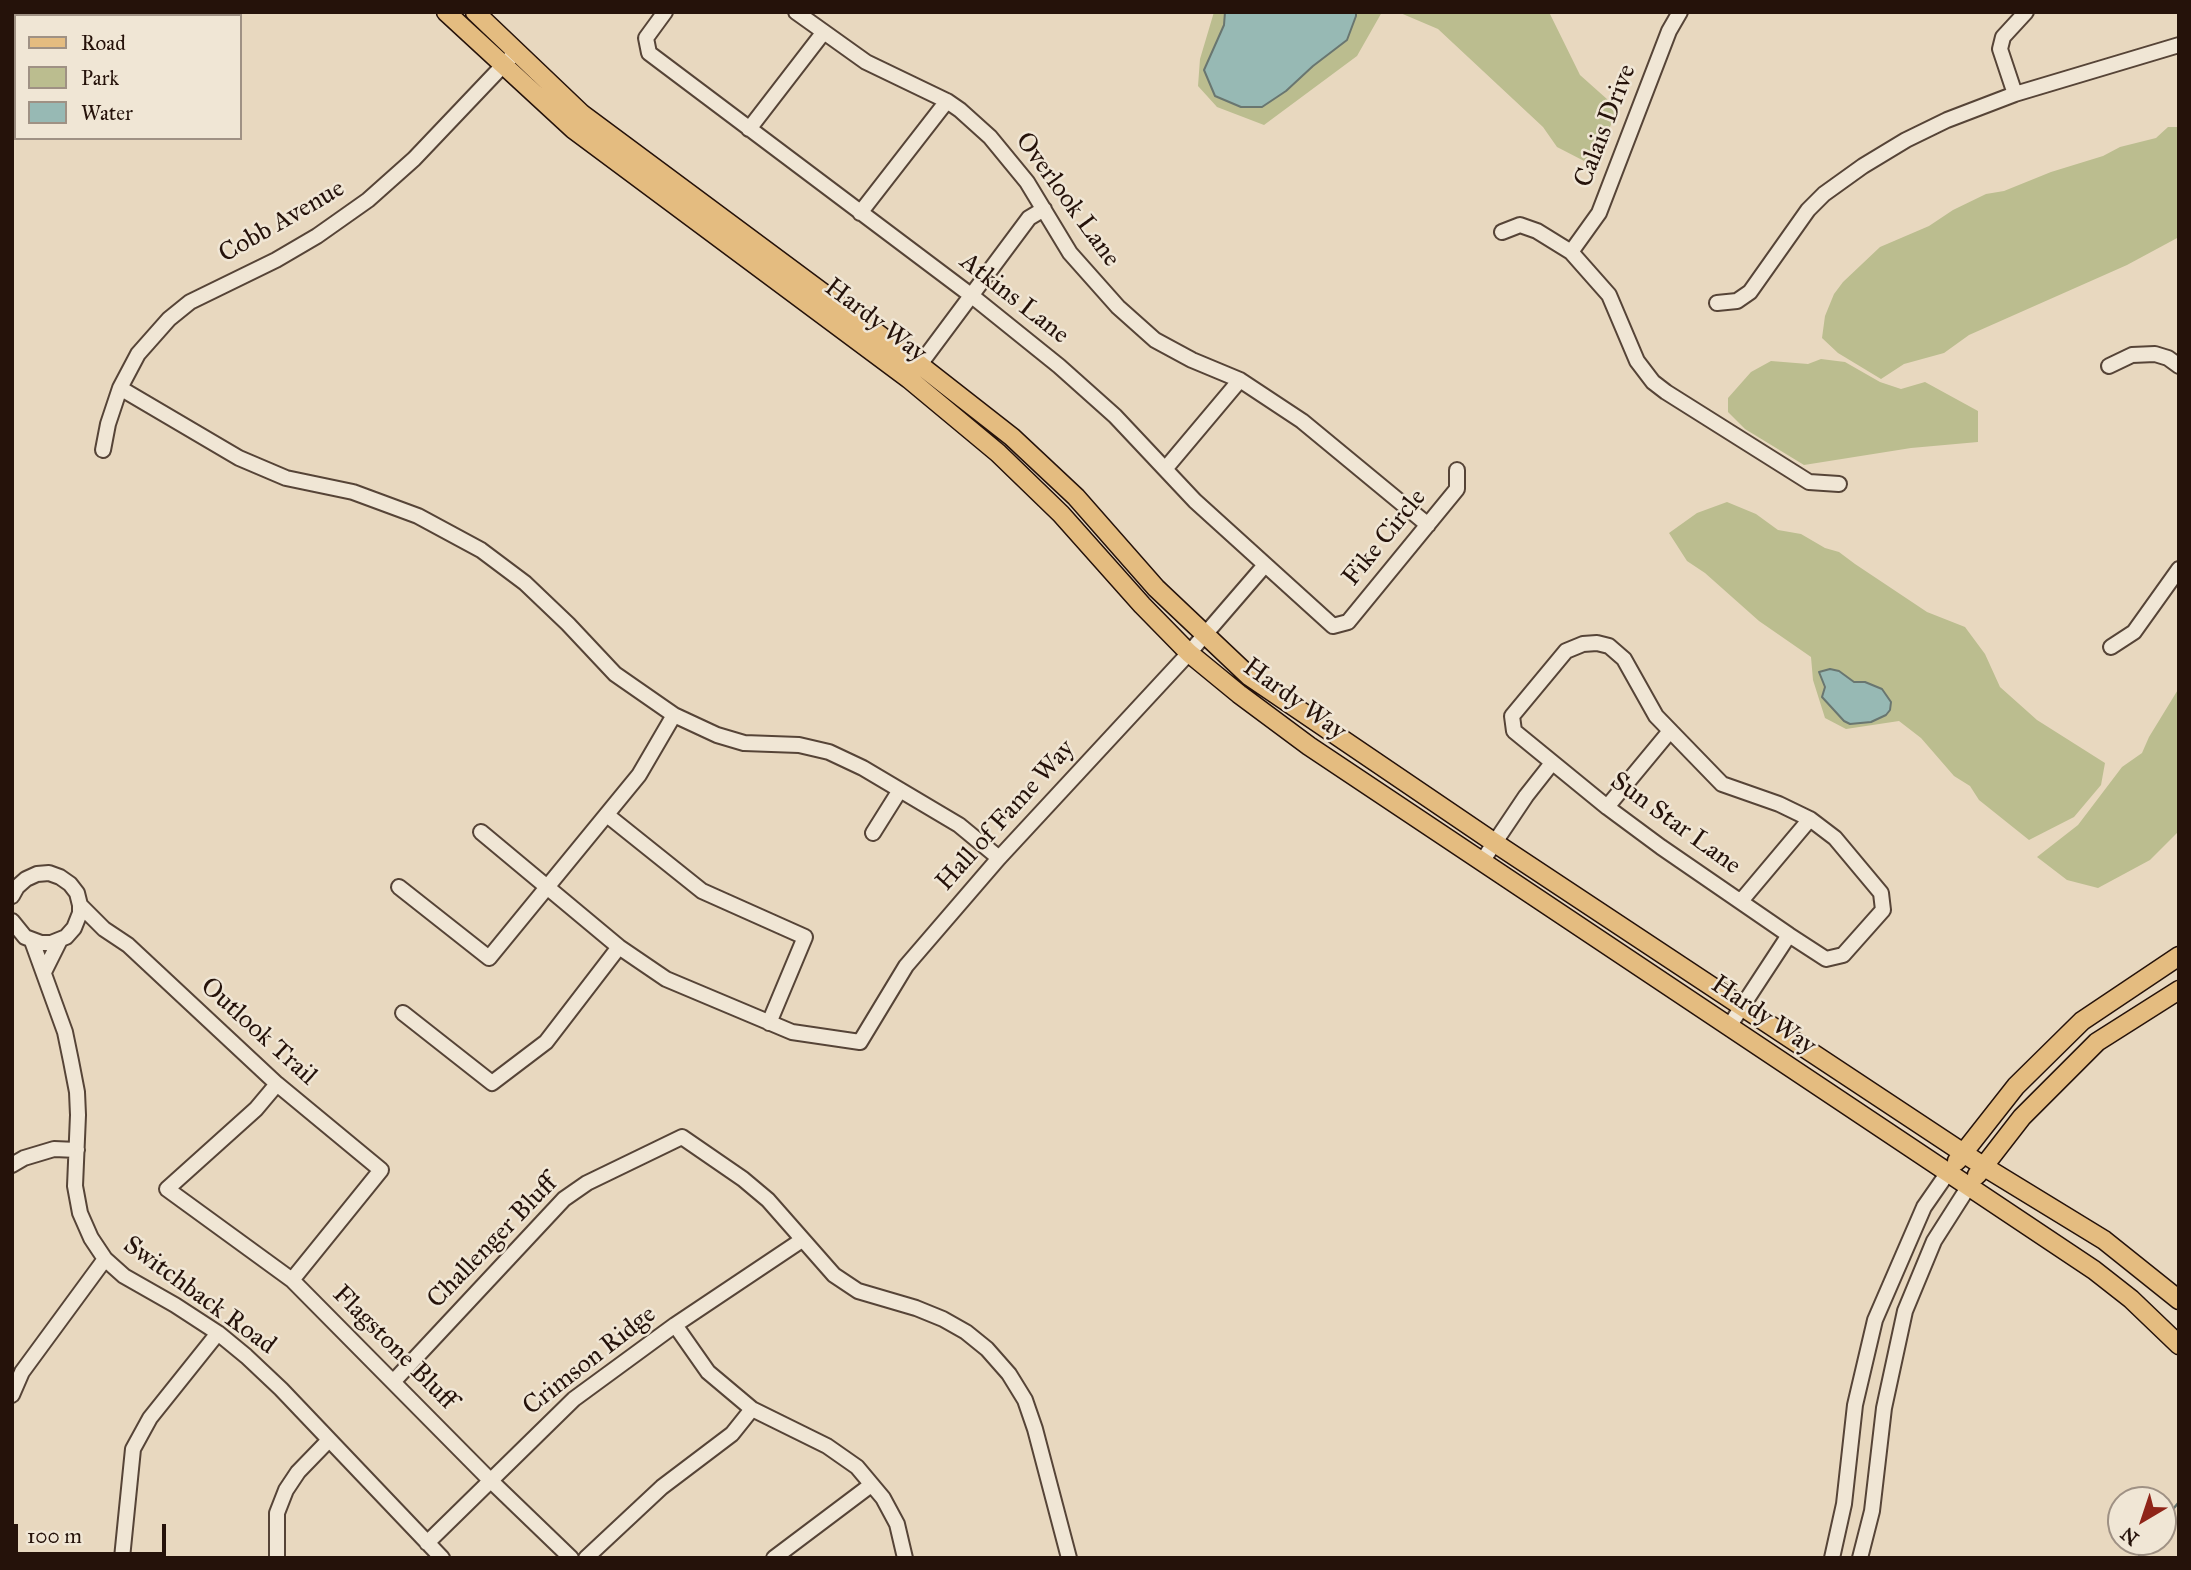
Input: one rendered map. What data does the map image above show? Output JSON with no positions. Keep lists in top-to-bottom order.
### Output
{
  "streets": {
    "main road": ["Hardy Way"],
    "street": [
      "Calais Drive",
      "Overlook Lane",
      "Cobb Avenue",
      "Atkins Lane",
      "Fike Circle",
      "Hall of Fame Way",
      "Sun Star Lane",
      "Outlook Trail",
      "Challenger Bluff",
      "Switchback Road",
      "Flagstone Bluff",
      "Crimson Ridge"
    ]
  },
  "crossings": [
    ["Overlook Lane", "Fike Circle"],
    ["Cobb Avenue", "Hardy Way"],
    ["Atkins Lane", "Fike Circle"],
    ["Atkins Lane", "Hall of Fame Way"],
    ["Hardy Way", "Hall of Fame Way"],
    ["Outlook Trail", "Flagstone Bluff"],
    ["Challenger Bluff", "Flagstone Bluff"],
    ["Challenger Bluff", "Crimson Ridge"],
    ["Switchback Road", "Crimson Ridge"],
    ["Flagstone Bluff", "Crimson Ridge"]
  ],
  "legend": ["Road", "Park", "Water"],
  "scale_bar": "100 m",
  "north": "bottom left"
}
